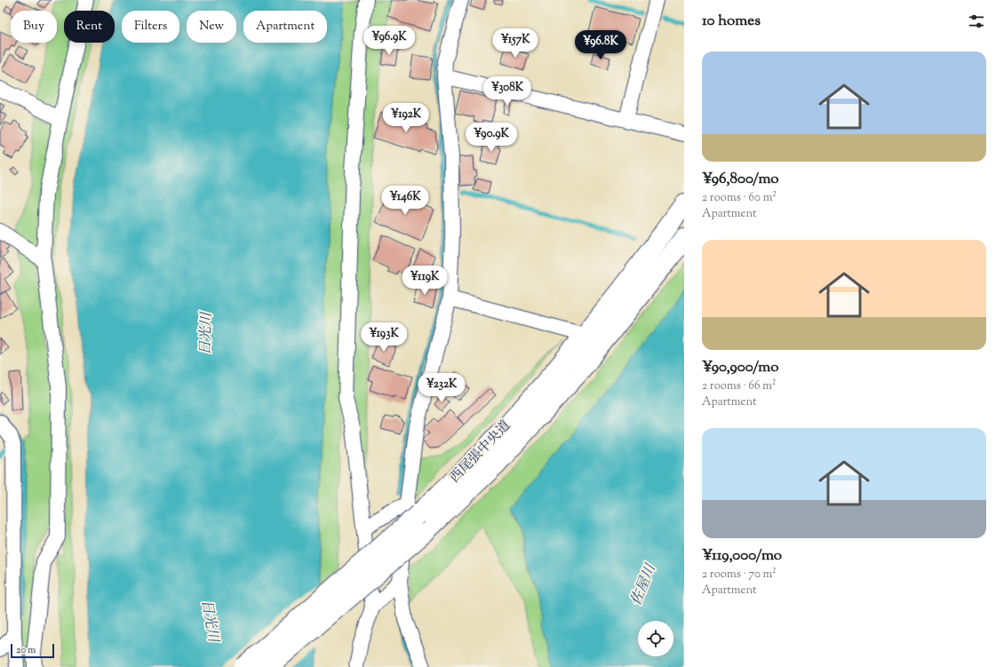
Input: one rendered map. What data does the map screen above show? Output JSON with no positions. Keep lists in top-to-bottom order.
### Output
{
  "streets": {
    "main road": ["西尾張中央道"]
  },
  "water": ["日光川", "佐屋川"],
  "scale_bar": "20 m",
  "page": {
    "heading": "10 homes",
    "chip": [
      "Buy",
      "Rent",
      "Filters",
      "New",
      "Apartment"
    ],
    "price": [
      "¥96.9K",
      "¥157K",
      "¥96.8K",
      "¥308K",
      "¥192K",
      "¥90.9K",
      "¥146K",
      "¥119K",
      "¥193K",
      "¥232K"
    ],
    "list": [
      {
        "name": "¥96,800/mo",
        "note": "2 rooms · 60 m² · Apartment"
      },
      {
        "name": "¥90,900/mo",
        "note": "2 rooms · 66 m² · Apartment"
      },
      {
        "name": "¥119,000/mo",
        "note": "2 rooms · 70 m² · Apartment"
      }
    ],
    "scale": "20 m"
  }
}
